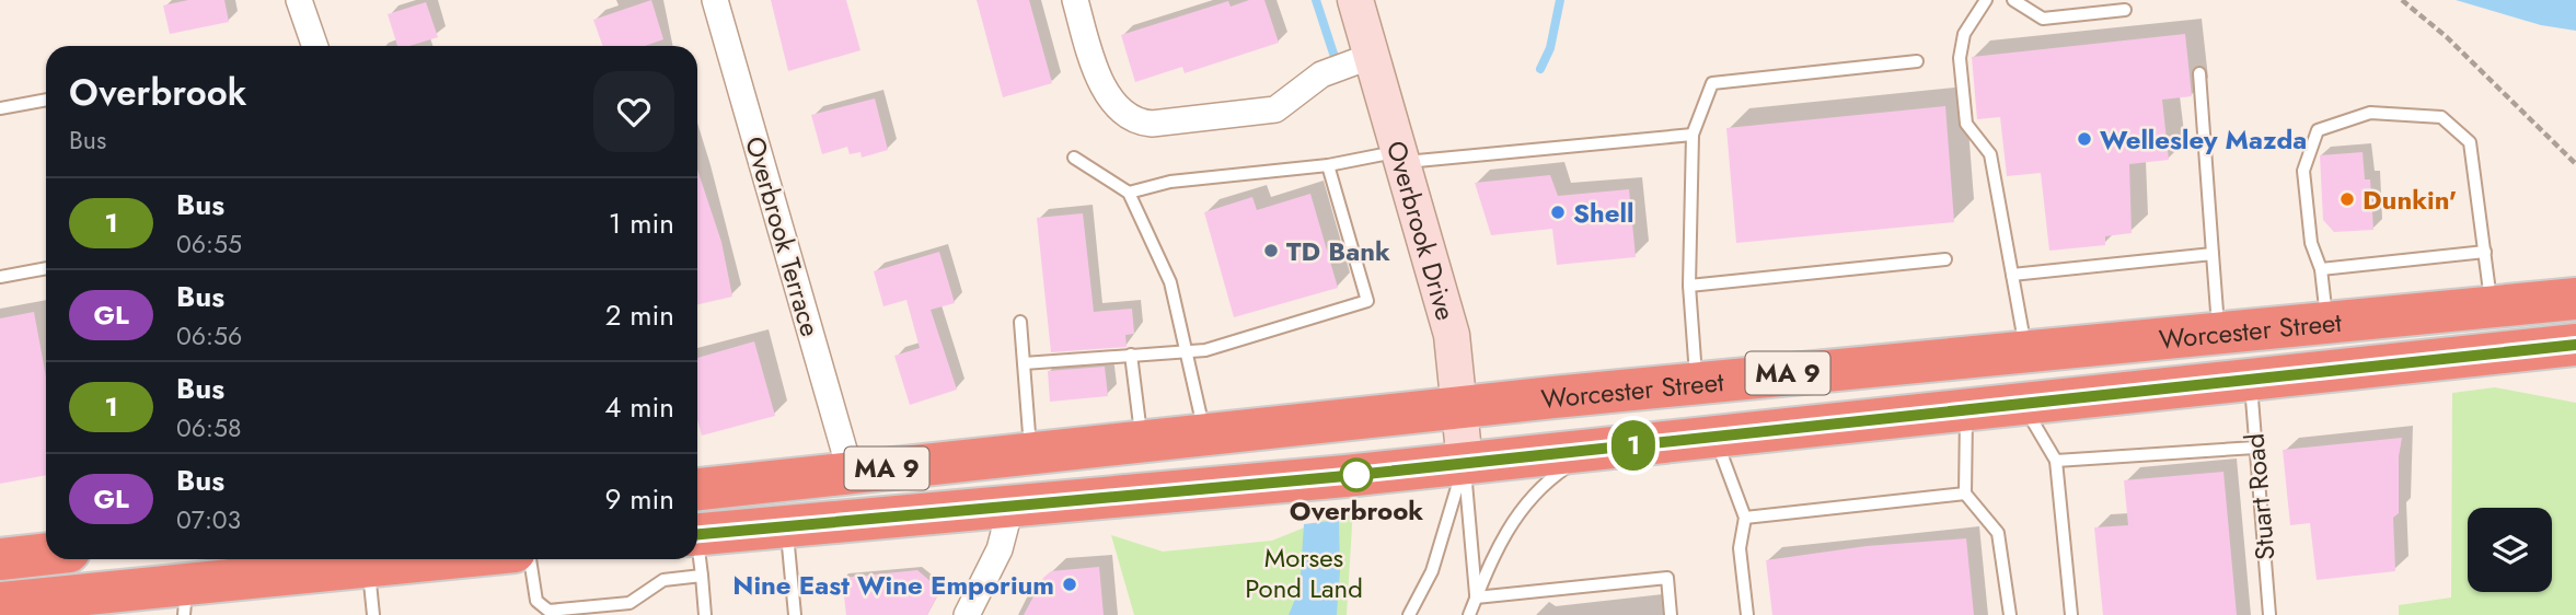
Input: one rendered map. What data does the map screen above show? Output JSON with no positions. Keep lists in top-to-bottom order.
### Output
{
  "streets": {
    "highway": ["Worcester Street", "MA 9"],
    "street": ["Overbrook Drive", "Overbrook Terrace"],
    "lane": ["Stuart Road"]
  },
  "crossings": [
    ["Overbrook Drive", "Worcester Street"],
    ["Overbrook Terrace", "Worcester Street"],
    ["Worcester Street", "Stuart Road"]
  ],
  "parks": ["Morses Pond Land"],
  "places": [
    "Wellesley Mazda",
    "Dunkin'",
    "Shell",
    "TD Bank",
    "Overbrook",
    "Nine East Wine Emporium"
  ],
  "lines": ["bus line 1"],
  "page": {
    "on_map": "1",
    "heading": ["Overbrook", "Bus"],
    "list": [
      {
        "mark": "1",
        "name": "Bus",
        "note": "06:55",
        "value": "1 min"
      },
      {
        "mark": "GL",
        "name": "Bus",
        "note": "06:56",
        "value": "2 min"
      },
      {
        "mark": "1",
        "name": "Bus",
        "note": "06:58",
        "value": "4 min"
      },
      {
        "mark": "GL",
        "name": "Bus",
        "note": "07:03",
        "value": "9 min"
      }
    ]
  }
}
